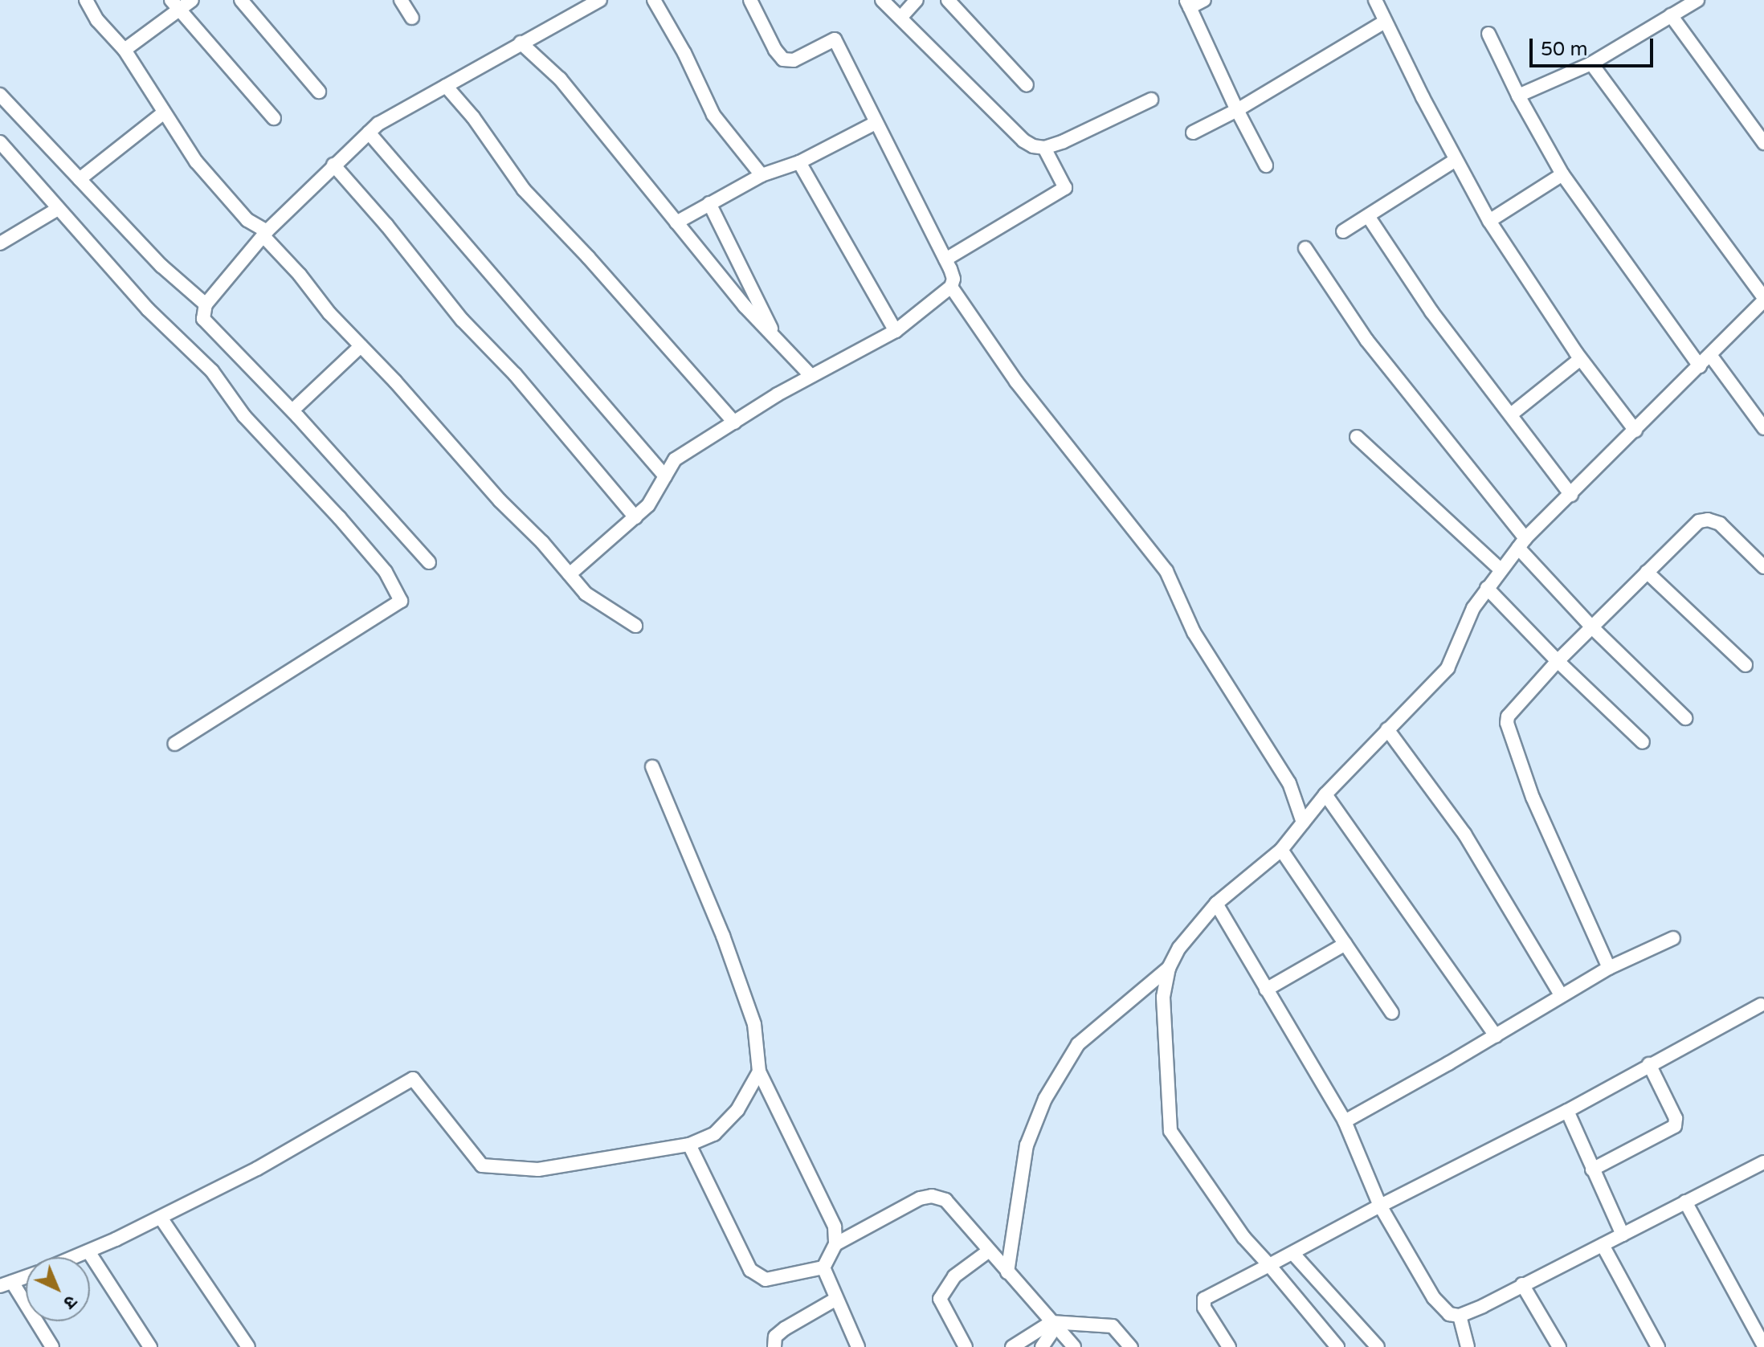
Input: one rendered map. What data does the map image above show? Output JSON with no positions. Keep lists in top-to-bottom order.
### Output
{
  "scale_bar": "50 m",
  "north": "bottom right"
}
